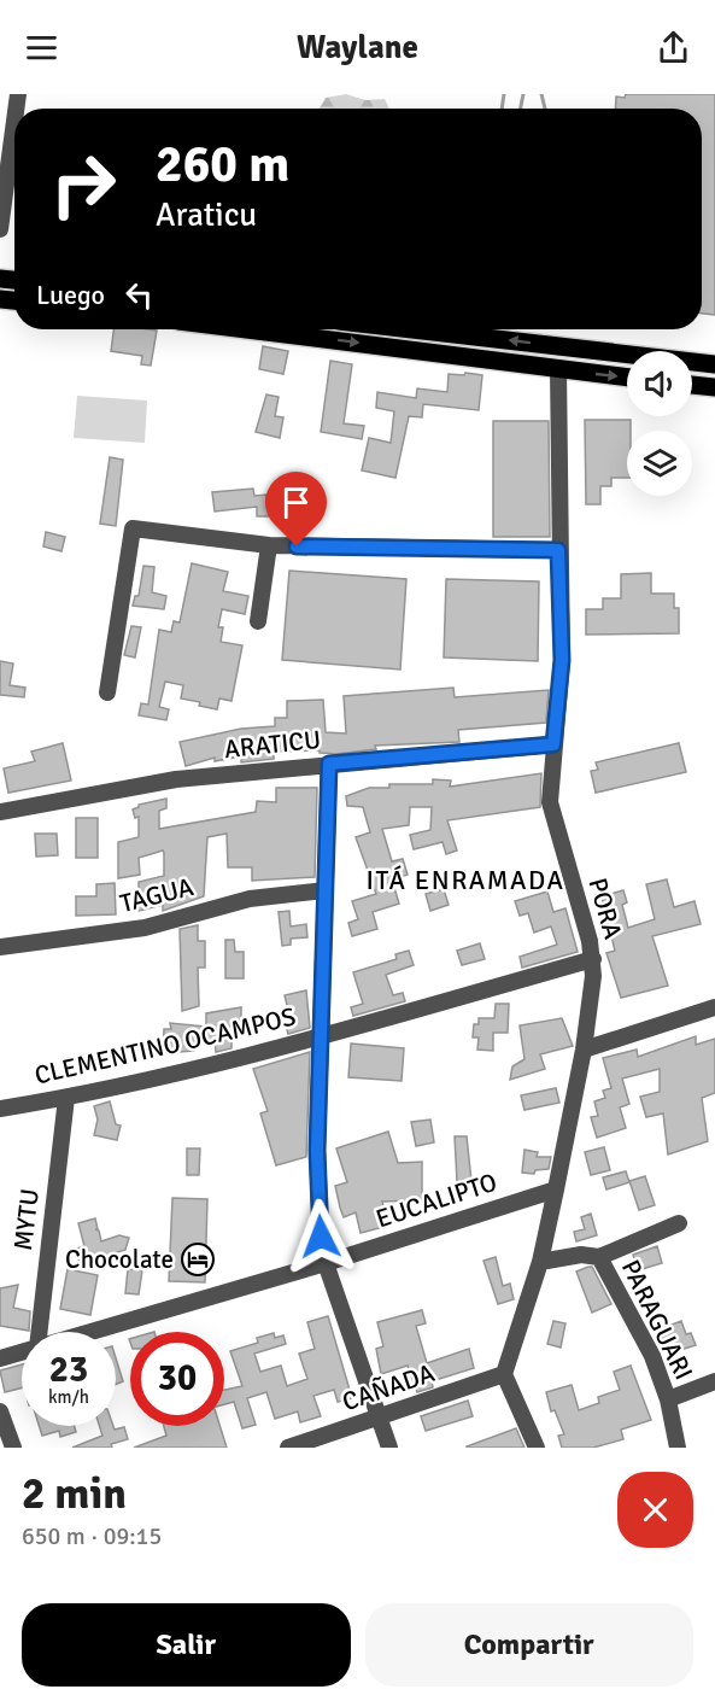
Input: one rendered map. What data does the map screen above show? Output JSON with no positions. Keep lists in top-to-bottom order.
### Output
{
  "streets": {
    "street": [
      "ARATICU",
      "TAGUA",
      "PORA",
      "CLEMENTINO OCAMPOS",
      "EUCALIPTO",
      "MYTU",
      "PARAGUARI",
      "CAÑADA"
    ]
  },
  "crossings": [
    ["ARATICU", "PORA"],
    ["PORA", "CLEMENTINO OCAMPOS"],
    ["PORA", "EUCALIPTO"],
    ["PORA", "CAÑADA"],
    ["CLEMENTINO OCAMPOS", "MYTU"]
  ],
  "districts": ["ITÁ ENRAMADA"],
  "places": {
    "hotel": ["Chocolate"]
  },
  "page": {
    "header": "Waylane",
    "turn": ["260 m", "Araticu"],
    "then": "Luego",
    "speed": "23 km/h",
    "limit": "30",
    "heading": ["2 min", "650 m · 09:15"],
    "buttons": ["Salir", "Compartir"]
  }
}
